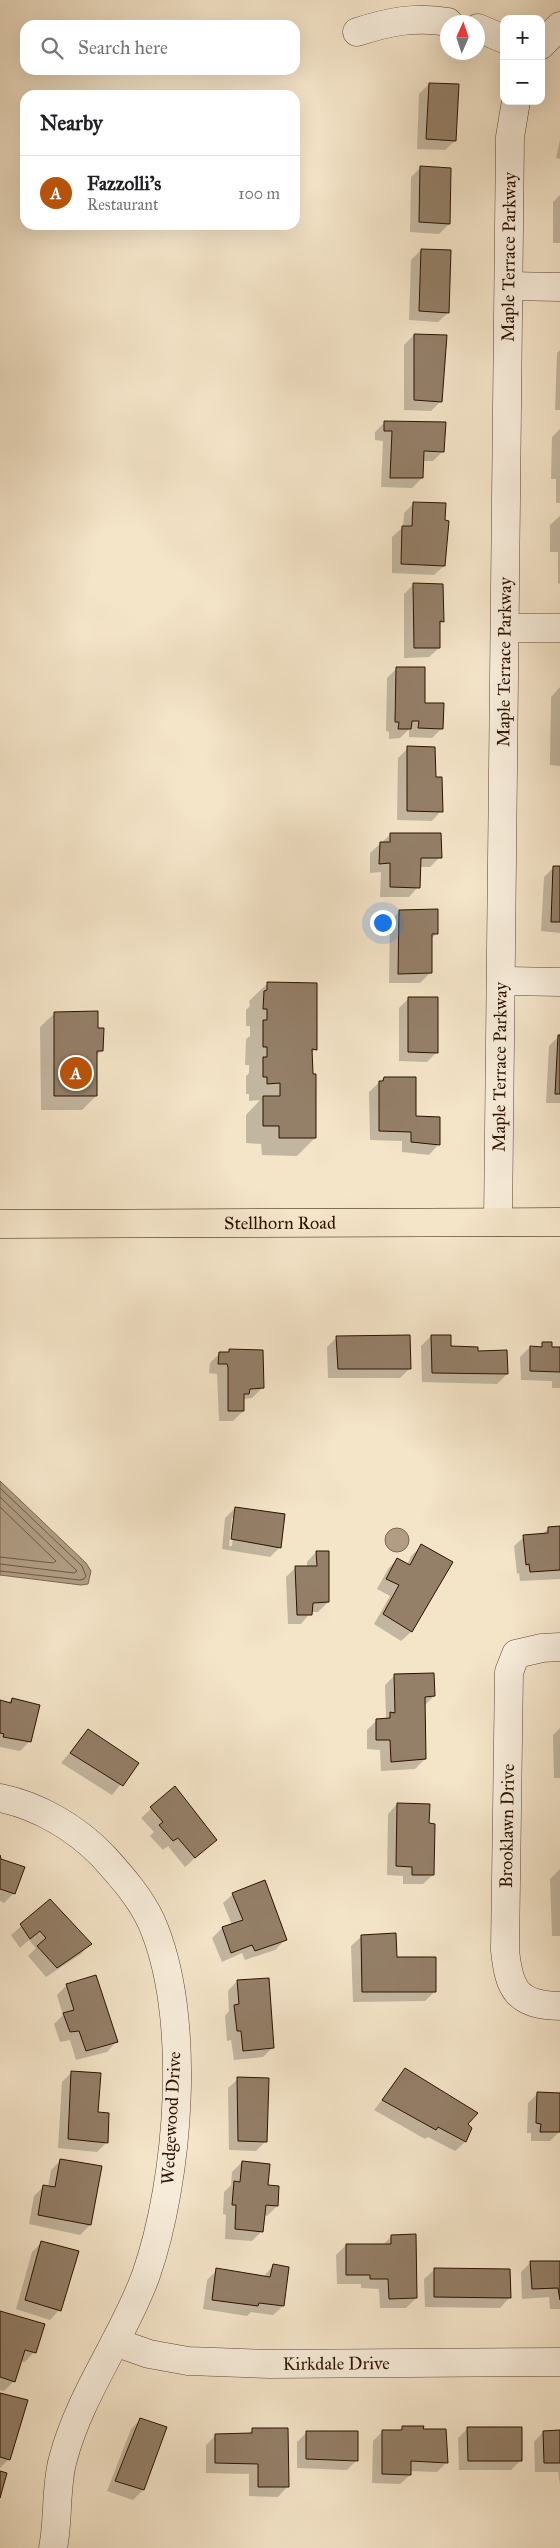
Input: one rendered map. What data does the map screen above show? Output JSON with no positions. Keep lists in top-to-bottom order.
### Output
{
  "streets": {
    "main road": ["Stellhorn Road"],
    "street": [
      "Maple Terrace Parkway",
      "Brooklawn Drive",
      "Wedgewood Drive",
      "Kirkdale Drive"
    ]
  },
  "crossings": [
    ["Maple Terrace Parkway", "Stellhorn Road"],
    ["Wedgewood Drive", "Kirkdale Drive"]
  ],
  "north": "top",
  "page": {
    "map_buttons": ["+", "−"],
    "search": "Search here",
    "heading": "Nearby",
    "list": [
      {
        "mark": "A",
        "name": "Fazzolli's",
        "note": "Restaurant",
        "value": "100 m"
      }
    ],
    "pins": "A"
  }
}
